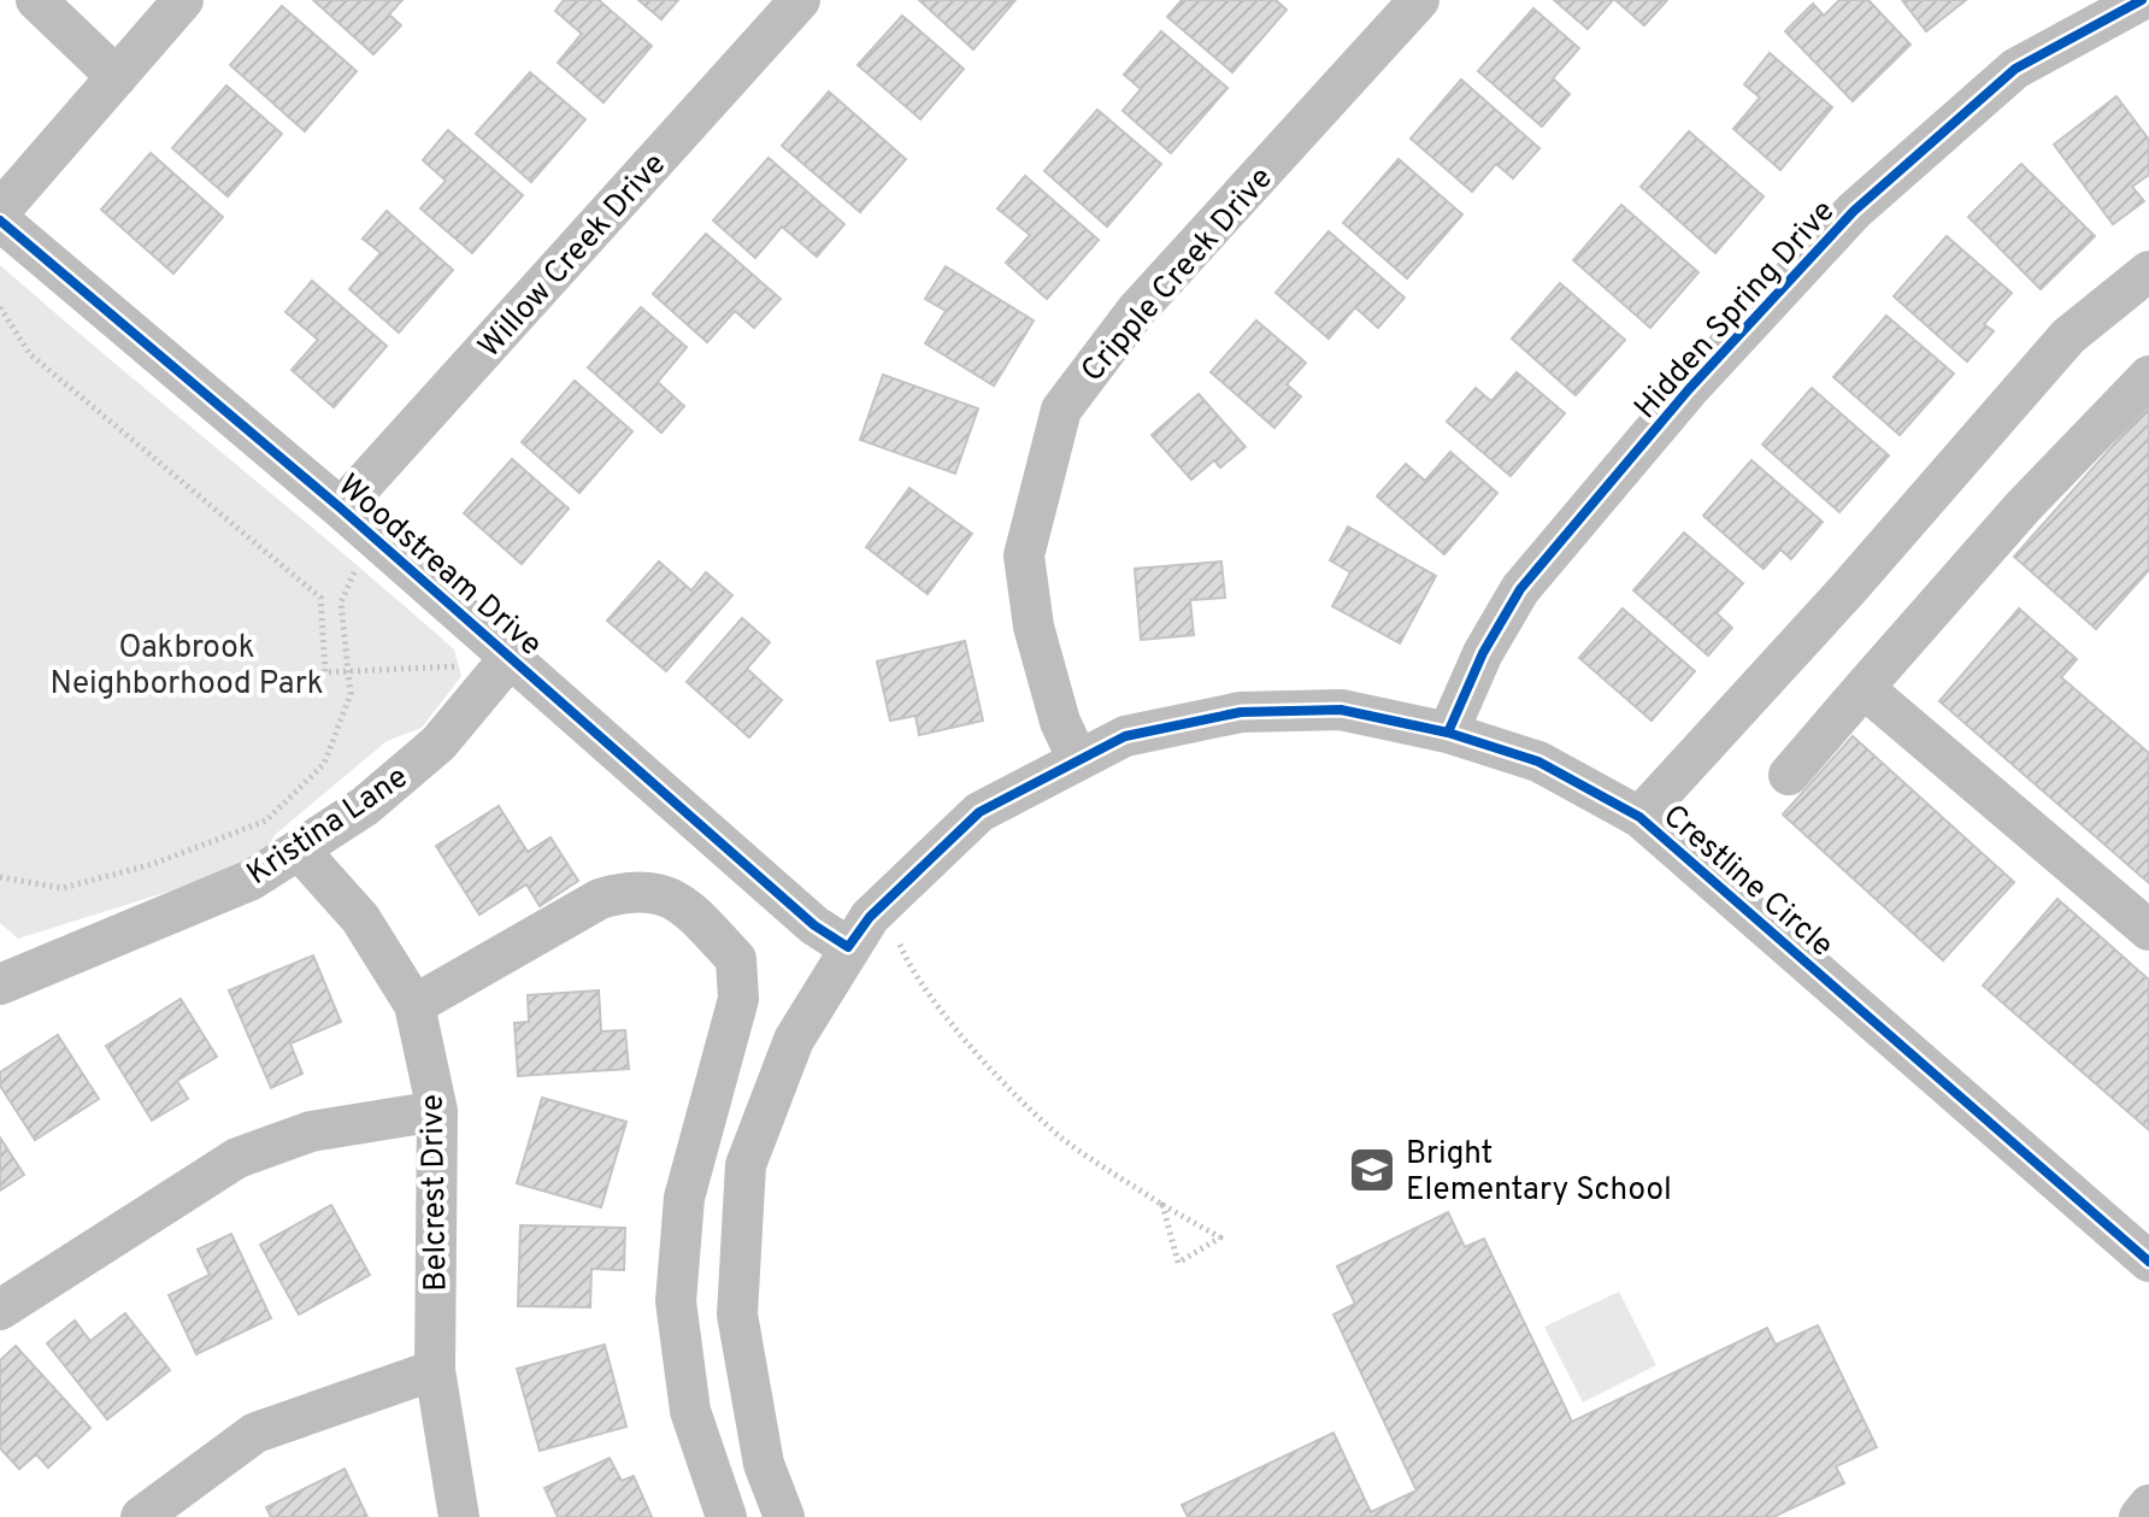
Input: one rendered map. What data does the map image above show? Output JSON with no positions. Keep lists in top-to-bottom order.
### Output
{
  "streets": {
    "street": [
      "Willow Creek Drive",
      "Cripple Creek Drive",
      "Hidden Spring Drive",
      "Woodstream Drive",
      "Kristina Lane",
      "Crestline Circle",
      "Belcrest Drive"
    ]
  },
  "crossings": [
    ["Willow Creek Drive", "Woodstream Drive"],
    ["Cripple Creek Drive", "Crestline Circle"],
    ["Hidden Spring Drive", "Crestline Circle"],
    ["Woodstream Drive", "Kristina Lane"],
    ["Woodstream Drive", "Crestline Circle"],
    ["Kristina Lane", "Belcrest Drive"]
  ],
  "parks": ["Oakbrook Neighborhood Park"],
  "places": {
    "school or university": ["Bright Elementary School"]
  }
}
